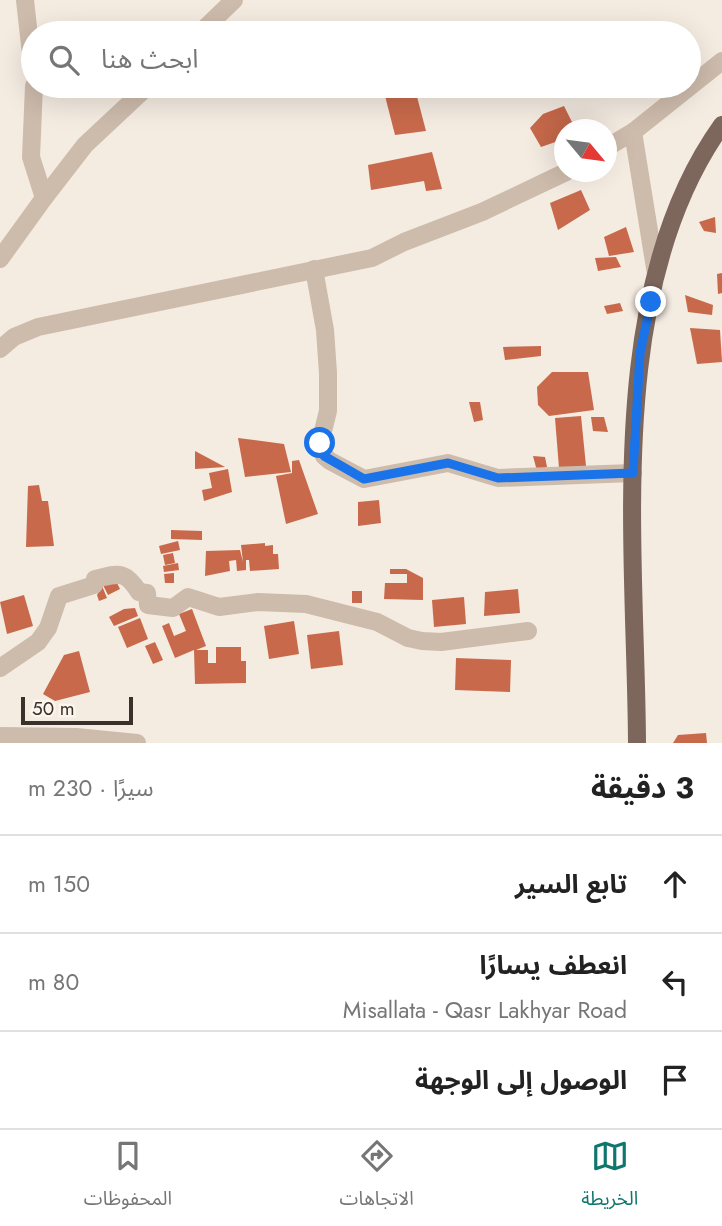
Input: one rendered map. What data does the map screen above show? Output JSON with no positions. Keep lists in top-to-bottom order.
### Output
{
  "scale_bar": "50 m",
  "north": "bottom right",
  "page": {
    "search": "ابحث هنا",
    "scale": "50 m",
    "heading": ["3 دقيقة", "سيرًا · 230 m"],
    "list": [
      ["تابع السير", "150 m"],
      ["انعطف يسارًا", "Misallata - Qasr Lakhyar Road", "80 m"],
      "الوصول إلى الوجهة"
    ],
    "nav": ["الخريطة", "الاتجاهات", "المحفوظات"]
  }
}
